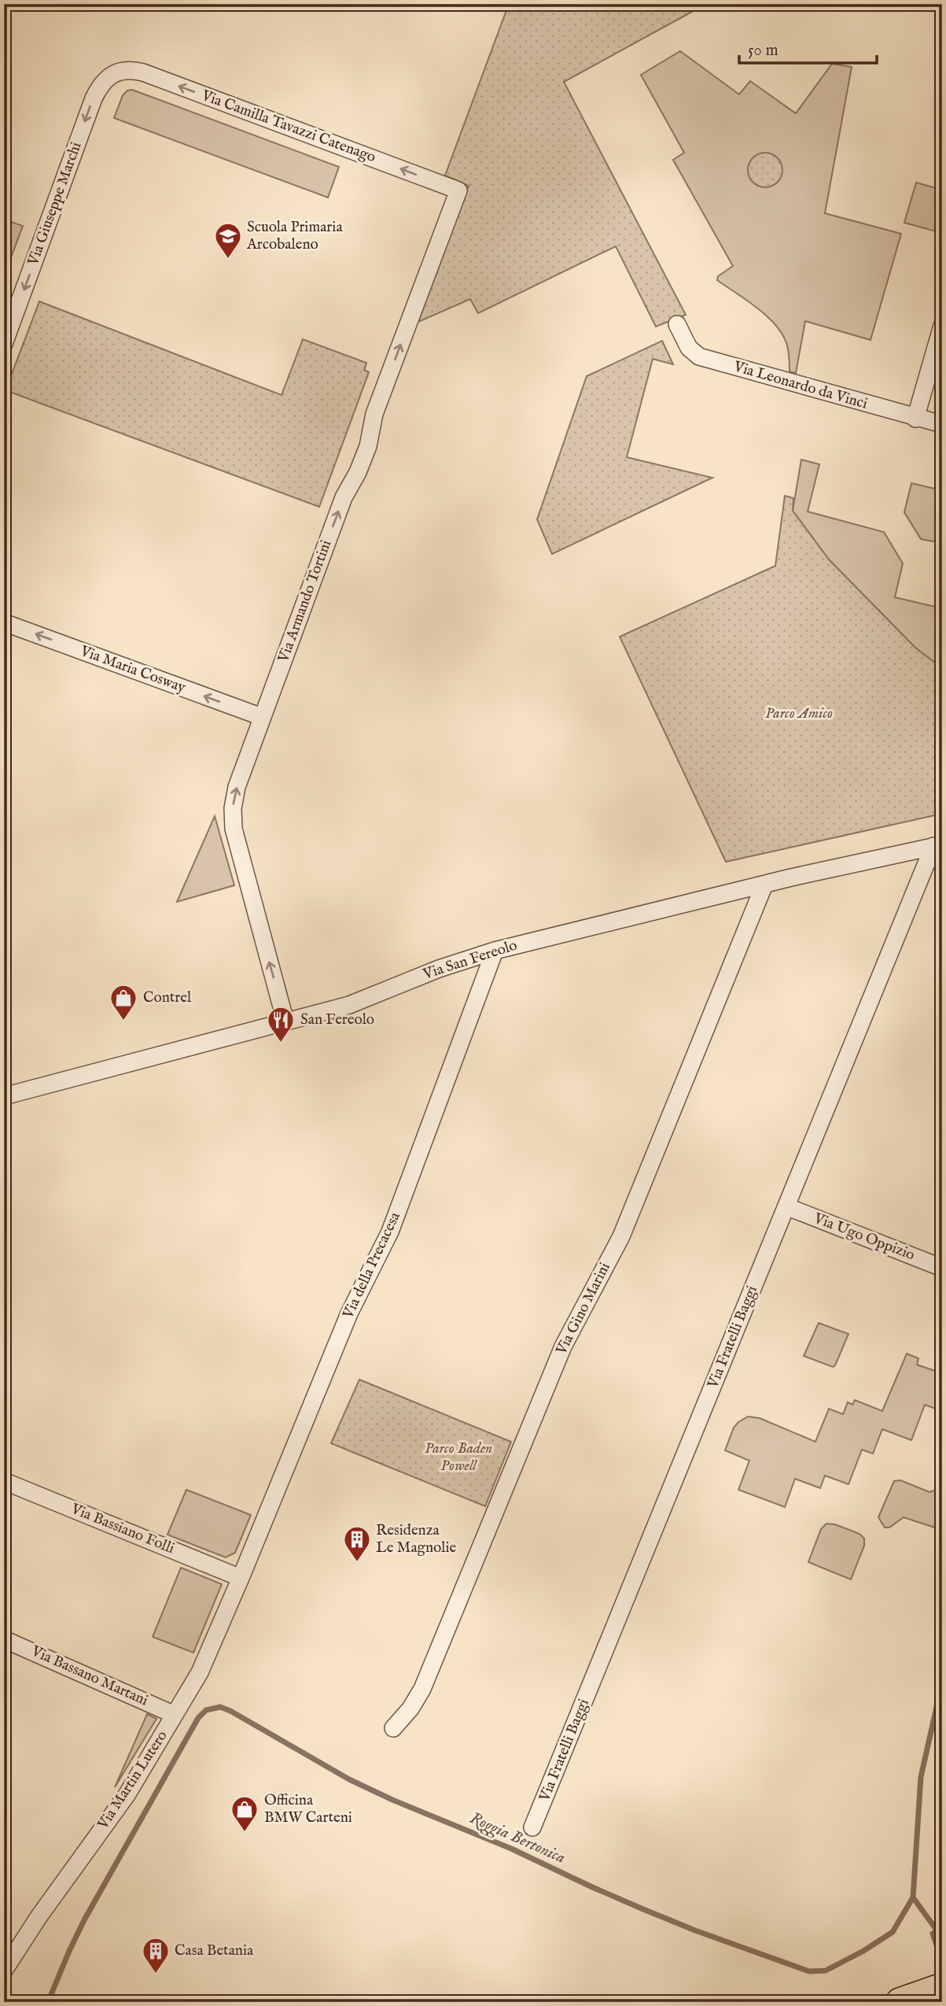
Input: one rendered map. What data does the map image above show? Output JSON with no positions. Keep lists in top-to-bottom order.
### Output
{
  "streets": {
    "street": [
      "Via Camilla Tavazzi Catenago",
      "Via Giuseppe Marchi",
      "Via Leonardo da Vinci",
      "Via Armando Tortini",
      "Via Maria Cosway",
      "Via San Fereolo",
      "Via Ugo Oppizio",
      "Via della Precacesa",
      "Via Gino Marini",
      "Via Fratelli Baggi",
      "Via Bassiano Folli",
      "Via Bassano Martani",
      "Via Martin Lutero"
    ]
  },
  "crossings": [
    ["Via Camilla Tavazzi Catenago", "Via Giuseppe Marchi"],
    ["Via Camilla Tavazzi Catenago", "Via Armando Tortini"],
    ["Via Armando Tortini", "Via Maria Cosway"],
    ["Via Armando Tortini", "Via San Fereolo"],
    ["Via San Fereolo", "Via della Precacesa"],
    ["Via San Fereolo", "Via Gino Marini"],
    ["Via San Fereolo", "Via Fratelli Baggi"],
    ["Via Ugo Oppizio", "Via Fratelli Baggi"],
    ["Via della Precacesa", "Via Bassiano Folli"],
    ["Via della Precacesa", "Via Martin Lutero"],
    ["Via Bassiano Folli", "Via Martin Lutero"],
    ["Via Bassano Martani", "Via Martin Lutero"]
  ],
  "one_way": [
    "Via Camilla Tavazzi Catenago",
    "Via Giuseppe Marchi",
    "Via Armando Tortini",
    "Via Maria Cosway"
  ],
  "water": ["Roggia Bertonica"],
  "parks": ["Parco Amico", "Parco Baden Powell"],
  "places": {
    "school or university": ["Scuola Primaria Arcobaleno"],
    "shop": ["Contrel", "Officina BMW Carteni"],
    "restaurant": ["San Fereolo"],
    "building": ["Residenza Le Magnolie", "Casa Betania"]
  },
  "scale_bar": "50 m"
}
